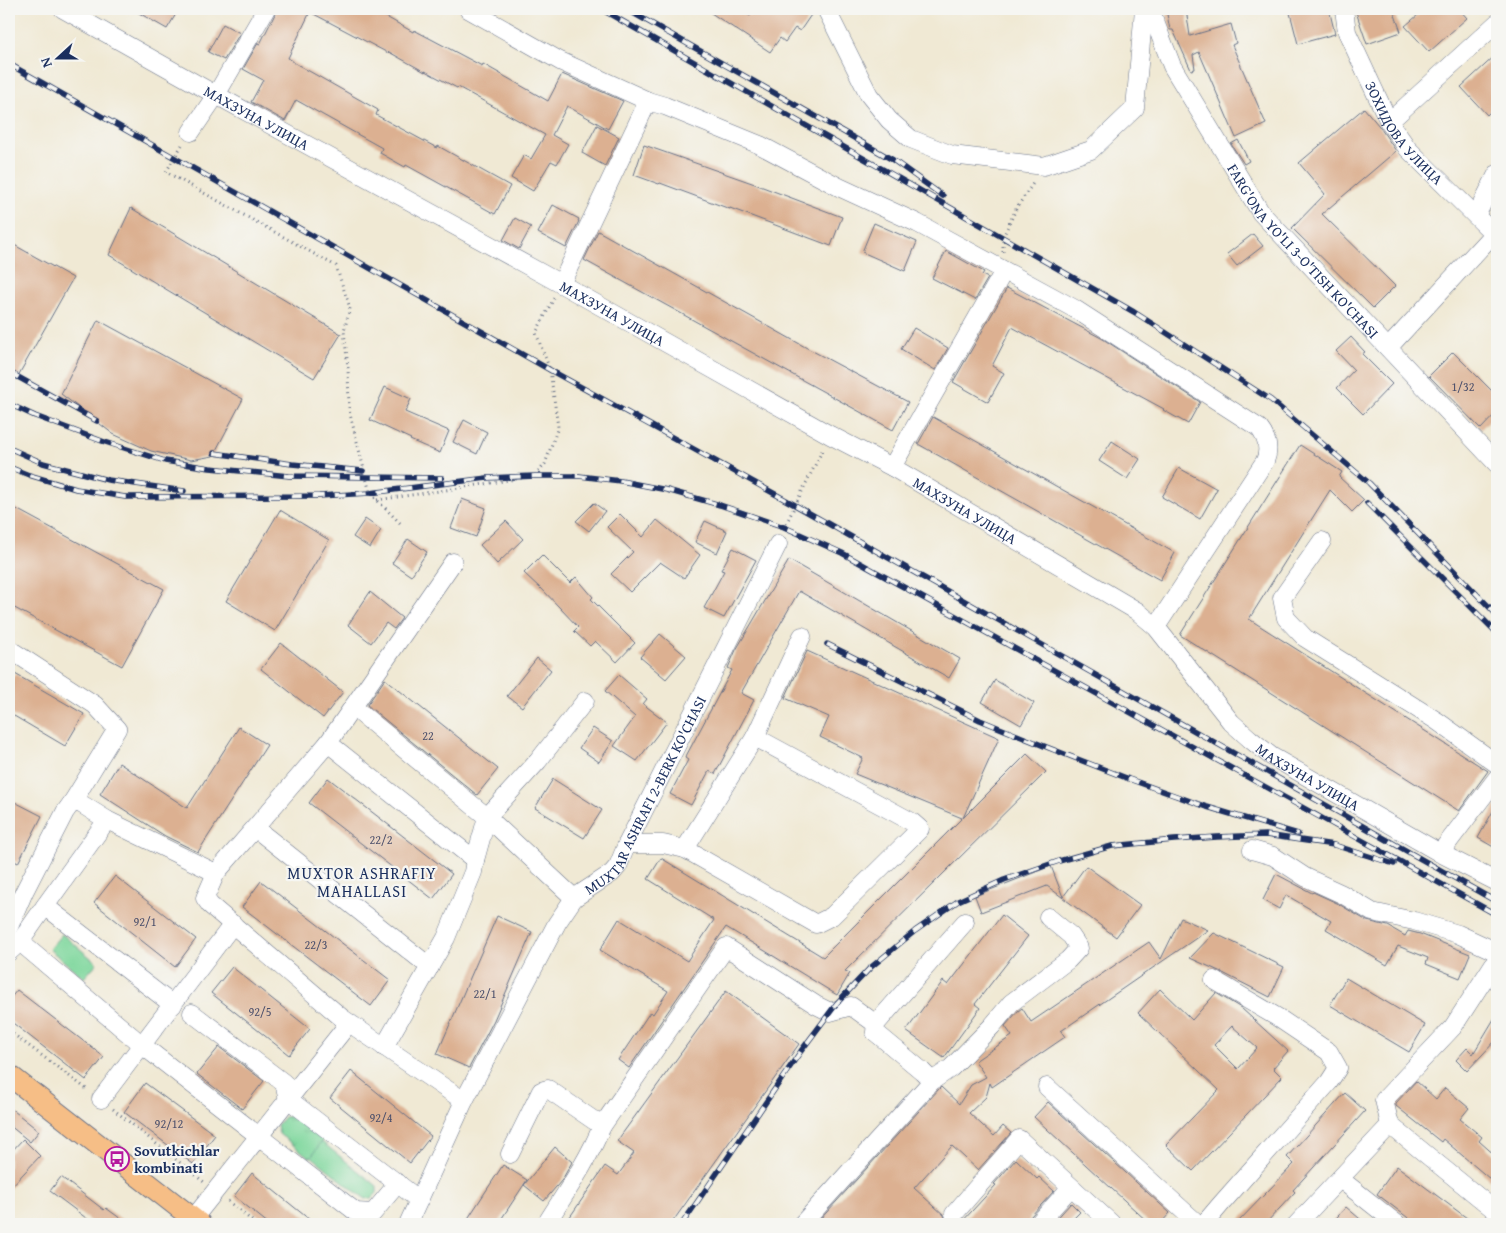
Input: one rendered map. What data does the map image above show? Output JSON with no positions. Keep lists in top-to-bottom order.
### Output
{
  "streets": {
    "street": [
      "МАХЗУНА УЛИЦА",
      "ЗОХИДОВА УЛИЦА",
      "FARG'ONA YO'LI 3-O'TISH KO'CHASI",
      "MUXTAR ASHRAFI 2-BERK KO'CHASI"
    ]
  },
  "districts": ["MUXTOR ASHRAFIY MAHALLASI"],
  "places": {
    "bus stop": ["Sovutkichlar kombinati"]
  },
  "house_numbers": [
    "1/32",
    "22",
    "22/2",
    "92/1",
    "22/3",
    "22/1",
    "92/5",
    "92/4",
    "92/12"
  ],
  "north": "left"
}
